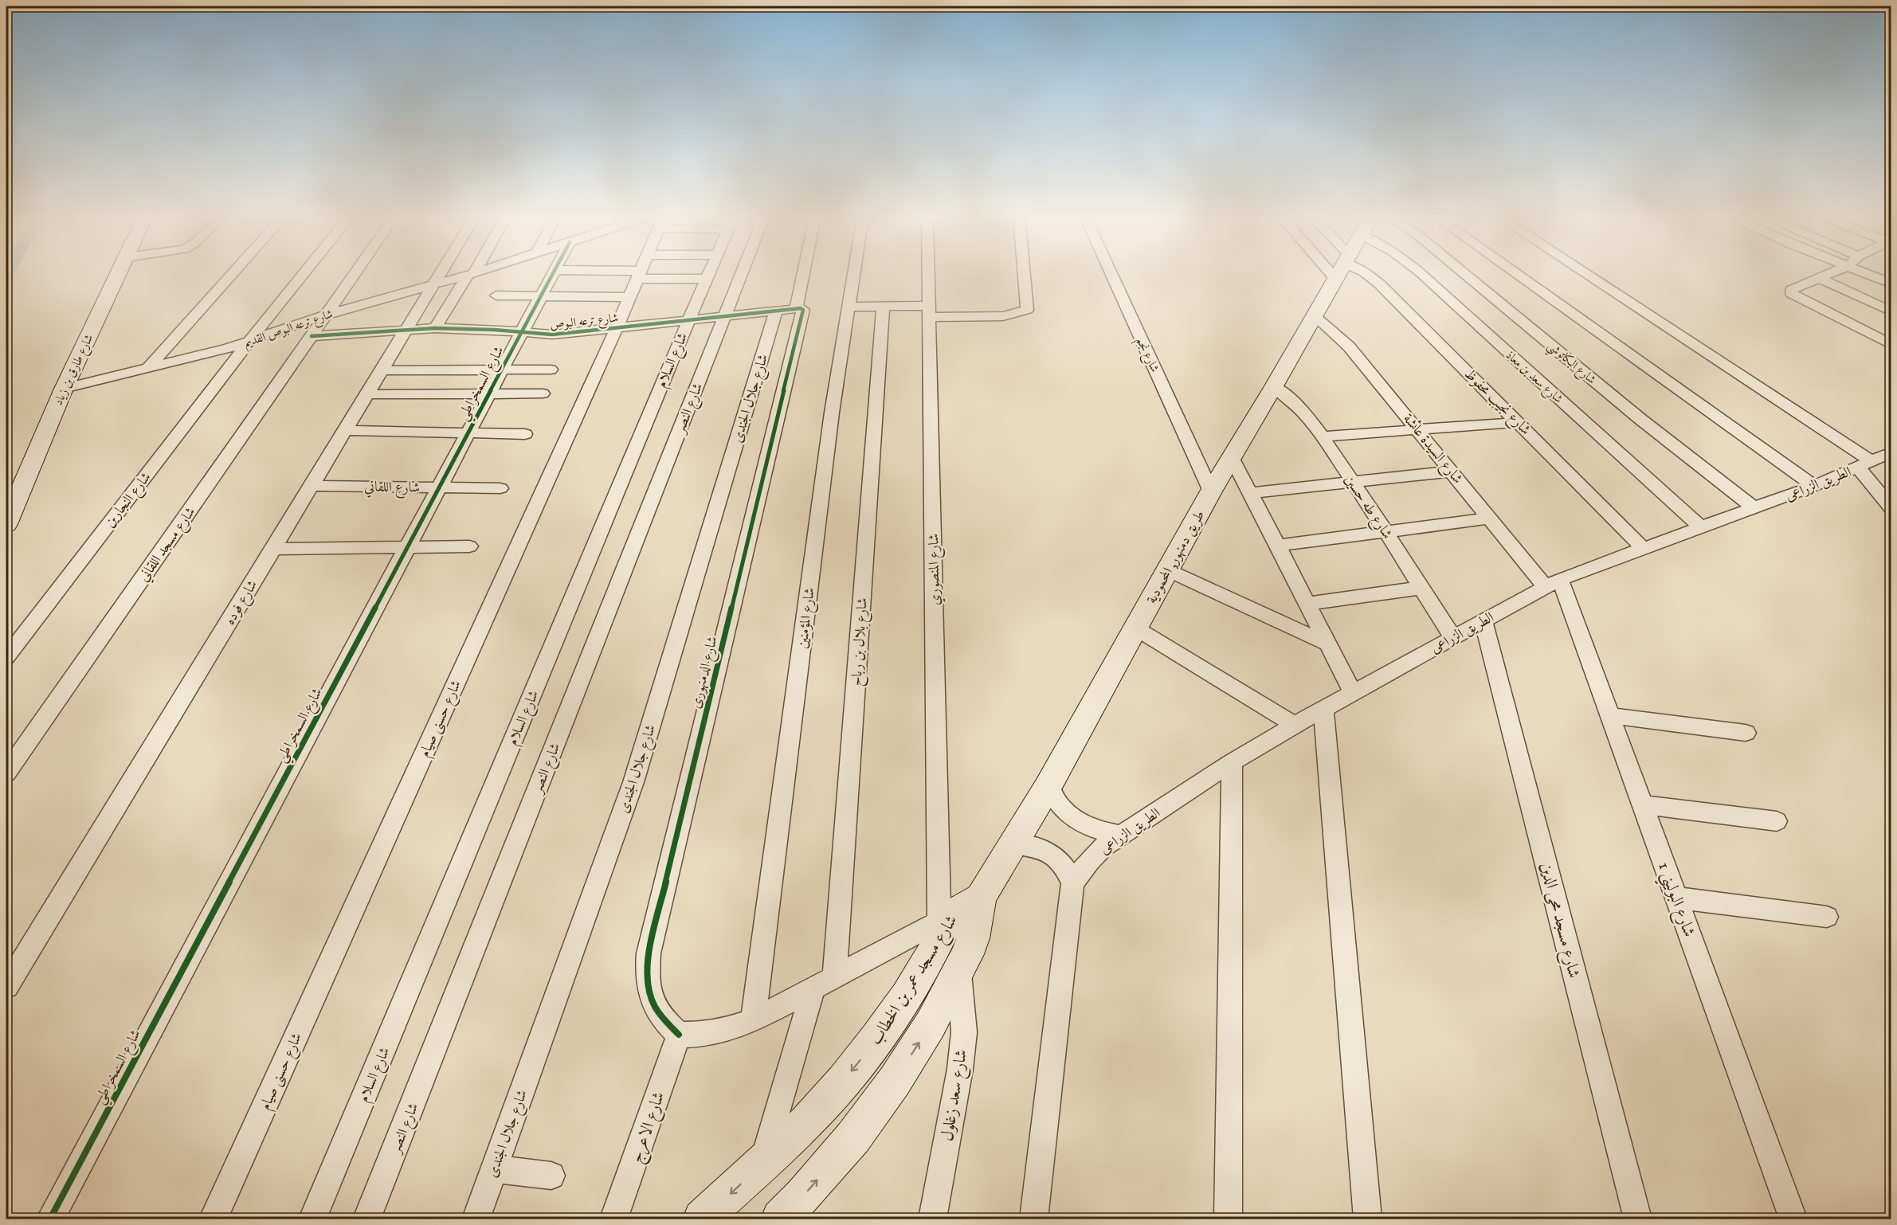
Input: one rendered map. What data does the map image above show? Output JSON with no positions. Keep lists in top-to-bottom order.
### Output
{
  "streets": {
    "main road": ["شارع طارق بن زياد", "طريق دمنهور, المحمودية", "شارع مسجد عمر بن الخطاب"],
    "street": [
      "شارع ترعه البوص",
      "شارع ترعه البوص القديم",
      "شارع نجم",
      "شارع السلام",
      "شارع البكاتوشي",
      "شارع سعد بن معاذ",
      "شارع السمخراطي",
      "شارع جلال الجندى",
      "شارع نجيب محفوظ",
      "شارع النصر",
      "شارع السيدة عائشة",
      "الطريق الزراعى",
      "شارع اللقاني",
      "شارع النجارين",
      "شارع طه حسين",
      "شارع مسجد اللقاني",
      "شارع المنصوري",
      "شارع فوده",
      "شارع المؤمنين",
      "شارع بلال بن رباح",
      "شارع الدمنهورى",
      "شارع حسنى صيام",
      "شارع البوليني 1",
      "شارع مسجد محى الدين",
      "شارع سعد زغلول",
      "شارع الاعرج"
    ]
  },
  "crossings": [
    ["شارع ترعه البوص", "شارع السلام"],
    ["شارع ترعه البوص", "شارع السمخراطي"],
    ["شارع ترعه البوص", "شارع جلال الجندى"],
    ["شارع ترعه البوص", "شارع النصر"],
    ["شارع ترعه البوص", "شارع مسجد اللقاني"],
    ["شارع ترعه البوص", "شارع فوده"],
    ["شارع ترعه البوص", "شارع الدمنهورى"],
    ["شارع ترعه البوص", "شارع حسنى صيام"],
    ["شارع ترعه البوص القديم", "شارع طارق بن زياد"],
    ["شارع ترعه البوص القديم", "شارع النجارين"],
    ["شارع ترعه البوص القديم", "شارع مسجد اللقاني"],
    ["شارع ترعه البوص القديم", "شارع فوده"],
    ["شارع نجم", "طريق دمنهور, المحمودية"],
    ["شارع البكاتوشي", "الطريق الزراعى"],
    ["شارع سعد بن معاذ", "الطريق الزراعى"],
    ["شارع السمخراطي", "شارع اللقاني"],
    ["شارع نجيب محفوظ", "الطريق الزراعى"],
    ["شارع السيدة عائشة", "الطريق الزراعى"],
    ["شارع السيدة عائشة", "طريق دمنهور, المحمودية"],
    ["شارع السيدة عائشة", "شارع البوليني 1"],
    ["الطريق الزراعى", "شارع طه حسين"],
    ["الطريق الزراعى", "شارع البوليني 1"],
    ["الطريق الزراعى", "شارع مسجد محى الدين"],
    ["شارع اللقاني", "شارع فوده"],
    ["شارع طه حسين", "طريق دمنهور, المحمودية"],
    ["طريق دمنهور, المحمودية", "شارع مسجد عمر بن الخطاب"],
    ["شارع المنصوري", "شارع مسجد عمر بن الخطاب"],
    ["شارع بلال بن رباح", "شارع مسجد عمر بن الخطاب"],
    ["شارع الدمنهورى", "شارع الاعرج"],
    ["شارع مسجد عمر بن الخطاب", "شارع سعد زغلول"]
  ]
}
